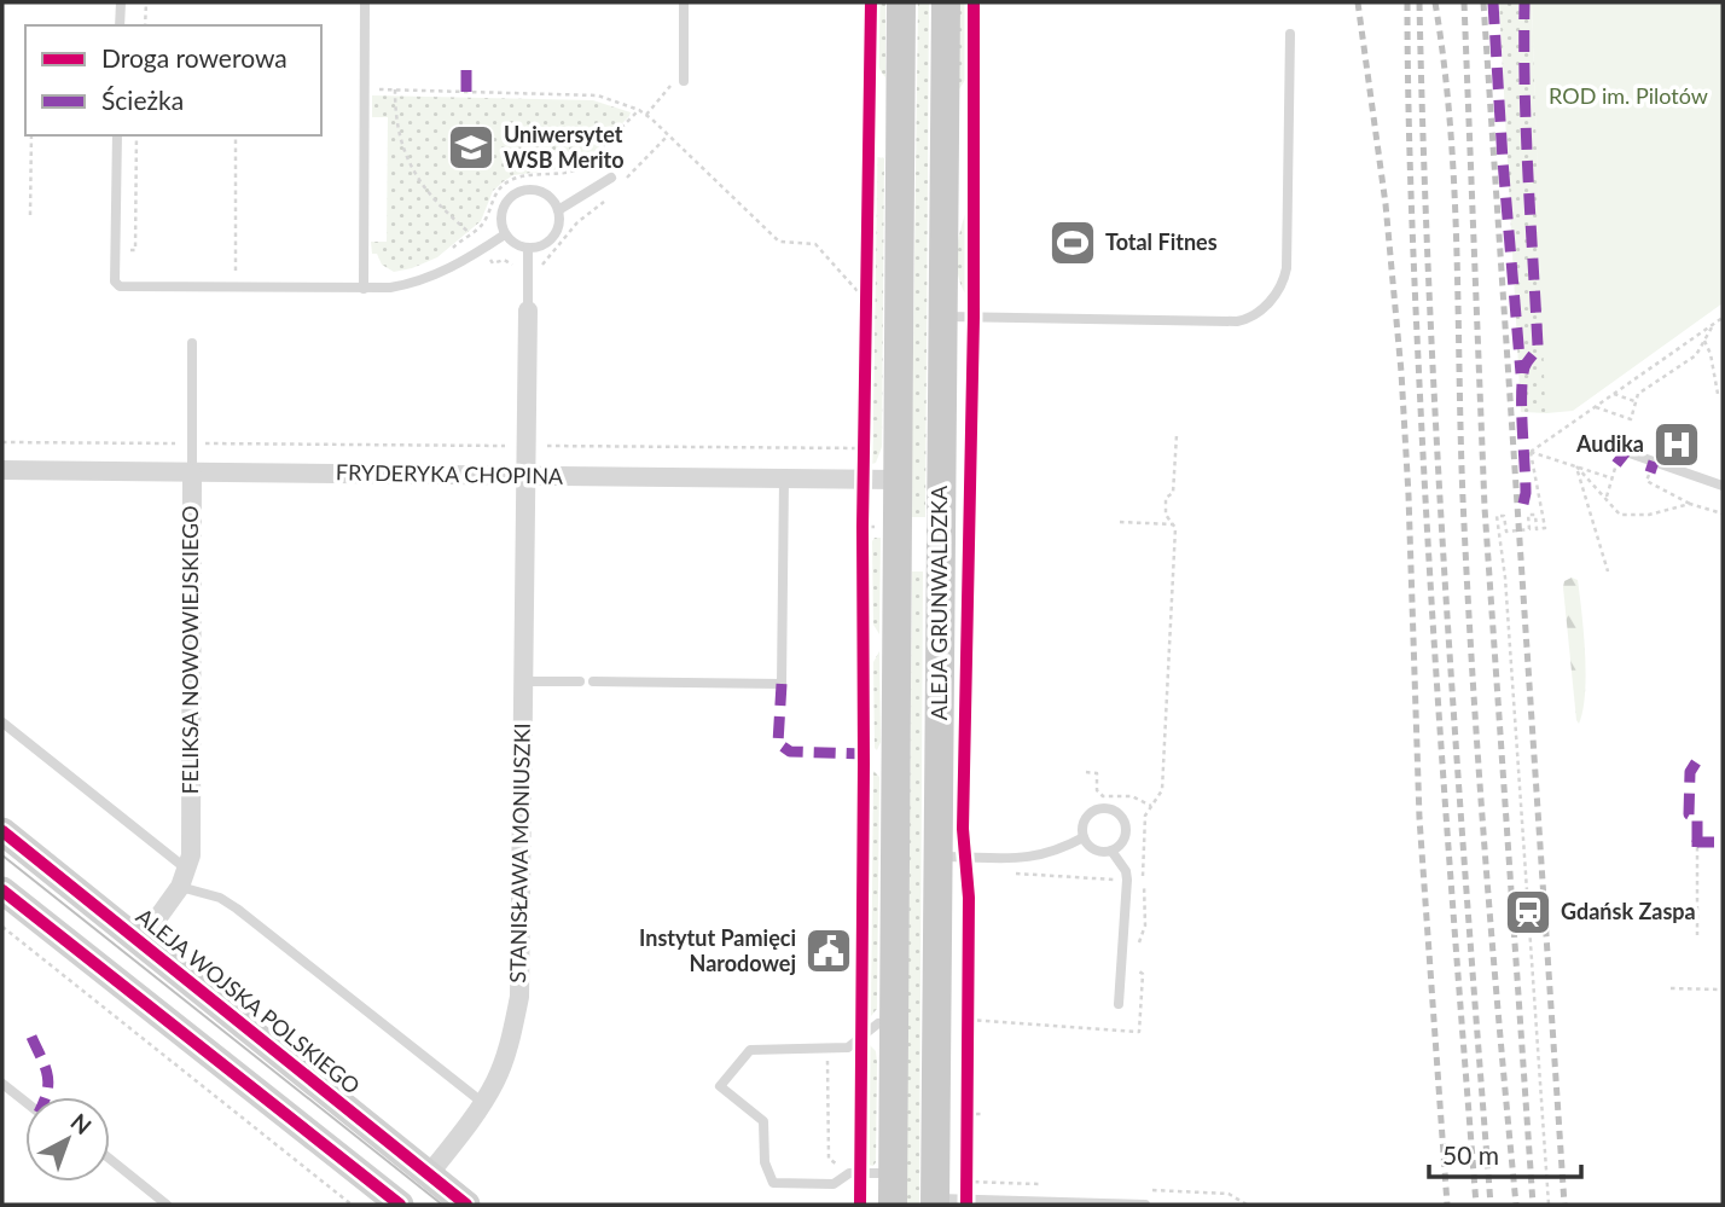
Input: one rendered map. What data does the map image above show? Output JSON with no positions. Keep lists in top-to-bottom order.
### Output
{
  "streets": {
    "main road": ["ALEJA GRUNWALDZKA"],
    "street": [
      "FRYDERYKA CHOPINA",
      "FELIKSA NOWOWIEJSKIEGO",
      "STANISŁAWA MONIUSZKI",
      "ALEJA WOJSKA POLSKIEGO"
    ]
  },
  "crossings": [
    ["FRYDERYKA CHOPINA", "ALEJA GRUNWALDZKA"],
    ["FRYDERYKA CHOPINA", "FELIKSA NOWOWIEJSKIEGO"],
    ["FRYDERYKA CHOPINA", "STANISŁAWA MONIUSZKI"],
    ["FELIKSA NOWOWIEJSKIEGO", "ALEJA WOJSKA POLSKIEGO"],
    ["STANISŁAWA MONIUSZKI", "ALEJA WOJSKA POLSKIEGO"]
  ],
  "parks": ["ROD im. Pilotów"],
  "places": {
    "school or university": ["Uniwersytet WSB Merito"],
    "sports": ["Total Fitnes"],
    "hospital": ["Audika"],
    "station": ["Gdańsk Zaspa"],
    "public building": ["Instytut Pamięci Narodowej"]
  },
  "legend": ["Droga rowerowa", "Ścieżka"],
  "scale_bar": "50 m",
  "north": "top right"
}
